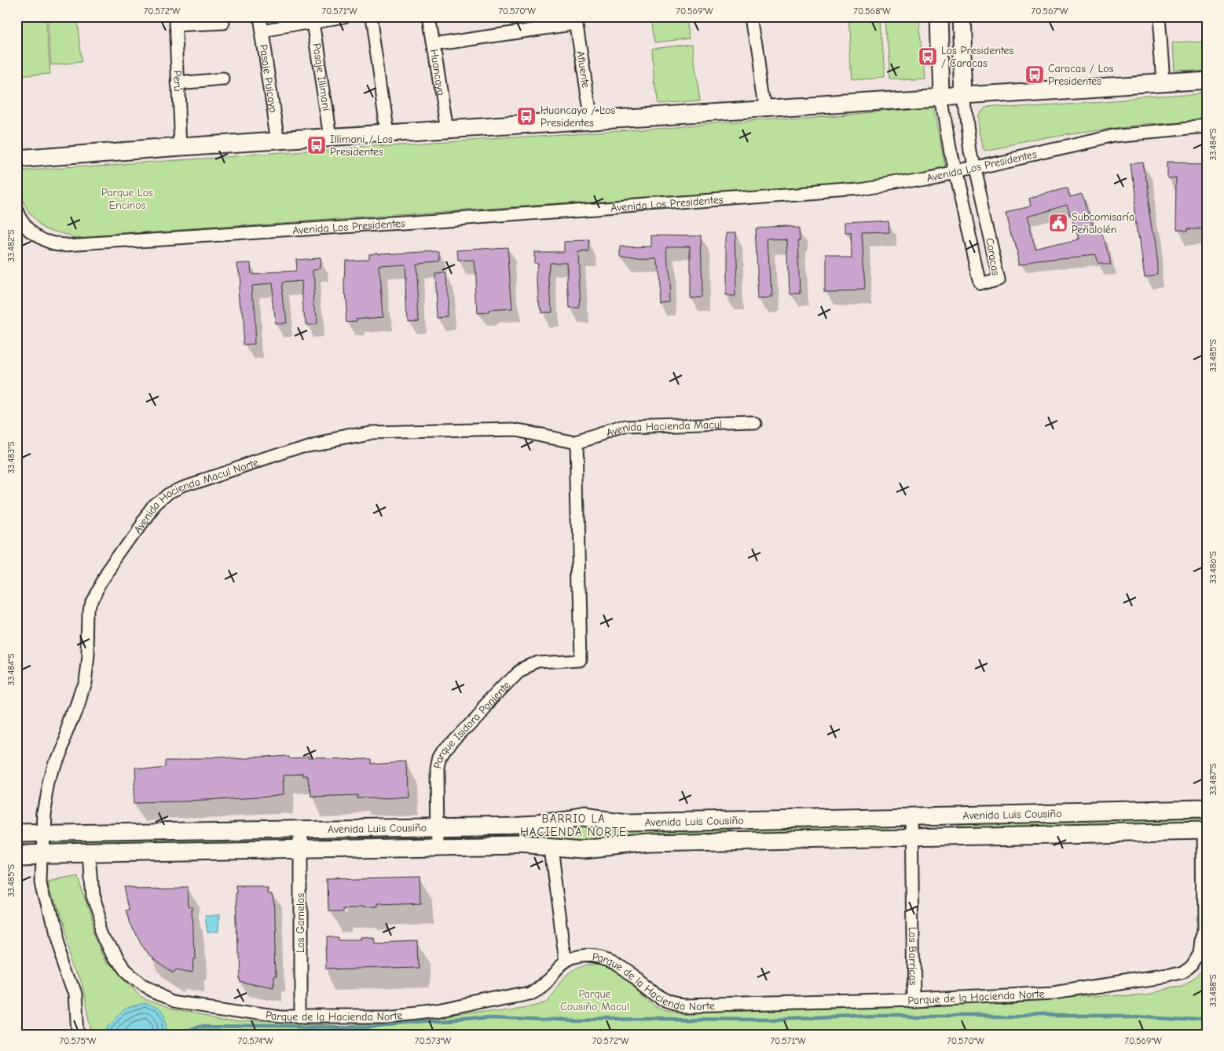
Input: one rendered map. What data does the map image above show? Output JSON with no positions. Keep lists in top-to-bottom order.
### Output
{
  "streets": {
    "street": [
      "Afluente",
      "Huancayo",
      "Pasaje Illimani",
      "Pasaje Pulcayo",
      "Perú",
      "Avenida Los Presidentes",
      "Caracas",
      "Avenida Hacienda Macul",
      "Avenida Hacienda Macul Norte",
      "Parque Isidora Poniente",
      "Avenida Luis Cousiño",
      "Las Gamelas",
      "Las Barricas",
      "Parque de la Hacienda Norte"
    ]
  },
  "crossings": [
    ["Avenida Los Presidentes", "Caracas"],
    ["Avenida Hacienda Macul", "Avenida Hacienda Macul Norte"],
    ["Avenida Hacienda Macul", "Parque Isidora Poniente"],
    ["Avenida Hacienda Macul Norte", "Parque Isidora Poniente"],
    ["Avenida Hacienda Macul Norte", "Avenida Luis Cousiño"],
    ["Parque Isidora Poniente", "Avenida Luis Cousiño"],
    ["Avenida Luis Cousiño", "Las Gamelas"],
    ["Avenida Luis Cousiño", "Las Barricas"],
    ["Avenida Luis Cousiño", "Parque de la Hacienda Norte"],
    ["Las Gamelas", "Parque de la Hacienda Norte"],
    ["Las Barricas", "Parque de la Hacienda Norte"]
  ],
  "districts": ["BARRIO LA HACIENDA NORTE"],
  "parks": ["Parque Los Encinos", "Parque Cousiño Macul"],
  "places": {
    "bus stop": [
      "Los Presidentes / Caracas",
      "Caracas / Los Presidentes",
      "Huancayo / Los Presidentes",
      "Illimani / Los Presidentes"
    ],
    "public building": ["Subcomisaría Peñalolén"]
  },
  "coordinates": [
    "70.572°W",
    "70.571°W",
    "70.570°W",
    "70.569°W",
    "70.568°W",
    "70.567°W",
    "33.484°S",
    "33.482°S",
    "33.485°S",
    "33.483°S",
    "33.486°S",
    "33.487°S",
    "33.488°S",
    "70.575°W",
    "70.574°W",
    "70.573°W"
  ]
}
